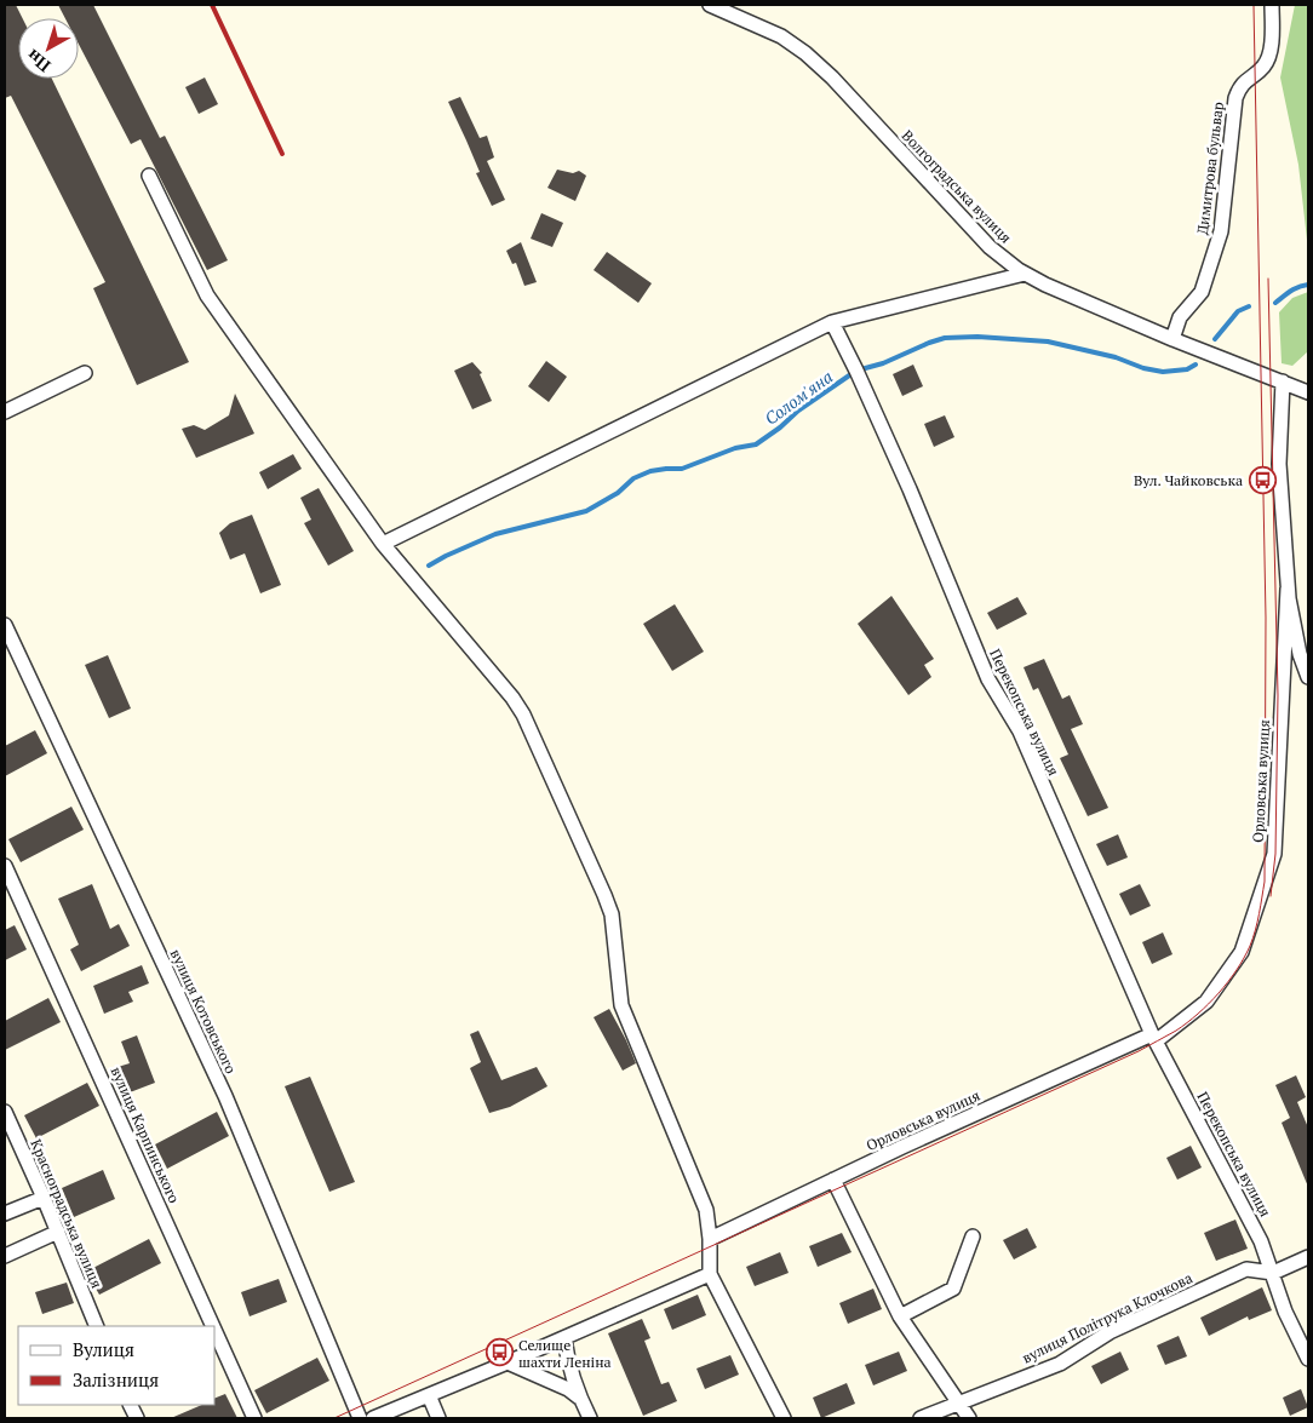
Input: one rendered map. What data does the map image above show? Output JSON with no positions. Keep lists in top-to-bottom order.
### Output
{
  "streets": {
    "street": [
      "Димитрова бульвар",
      "Волгоградська вулиця",
      "Перекопська вулиця",
      "Орловська вулиця",
      "вулиця Котовського",
      "вулиця Карпинського",
      "Красноградська вулиця",
      "вулиця Політрука Клочкова"
    ]
  },
  "crossings": [
    ["Димитрова бульвар", "Волгоградська вулиця"],
    ["Перекопська вулиця", "Орловська вулиця"],
    ["Перекопська вулиця", "вулиця Політрука Клочкова"]
  ],
  "water": ["Солом'яна"],
  "places": {
    "bus stop": ["Вул. Чайковська", "Селище шахти Леніна"]
  },
  "legend": ["Вулиця", "Залізниця"],
  "north": "bottom left"
}
